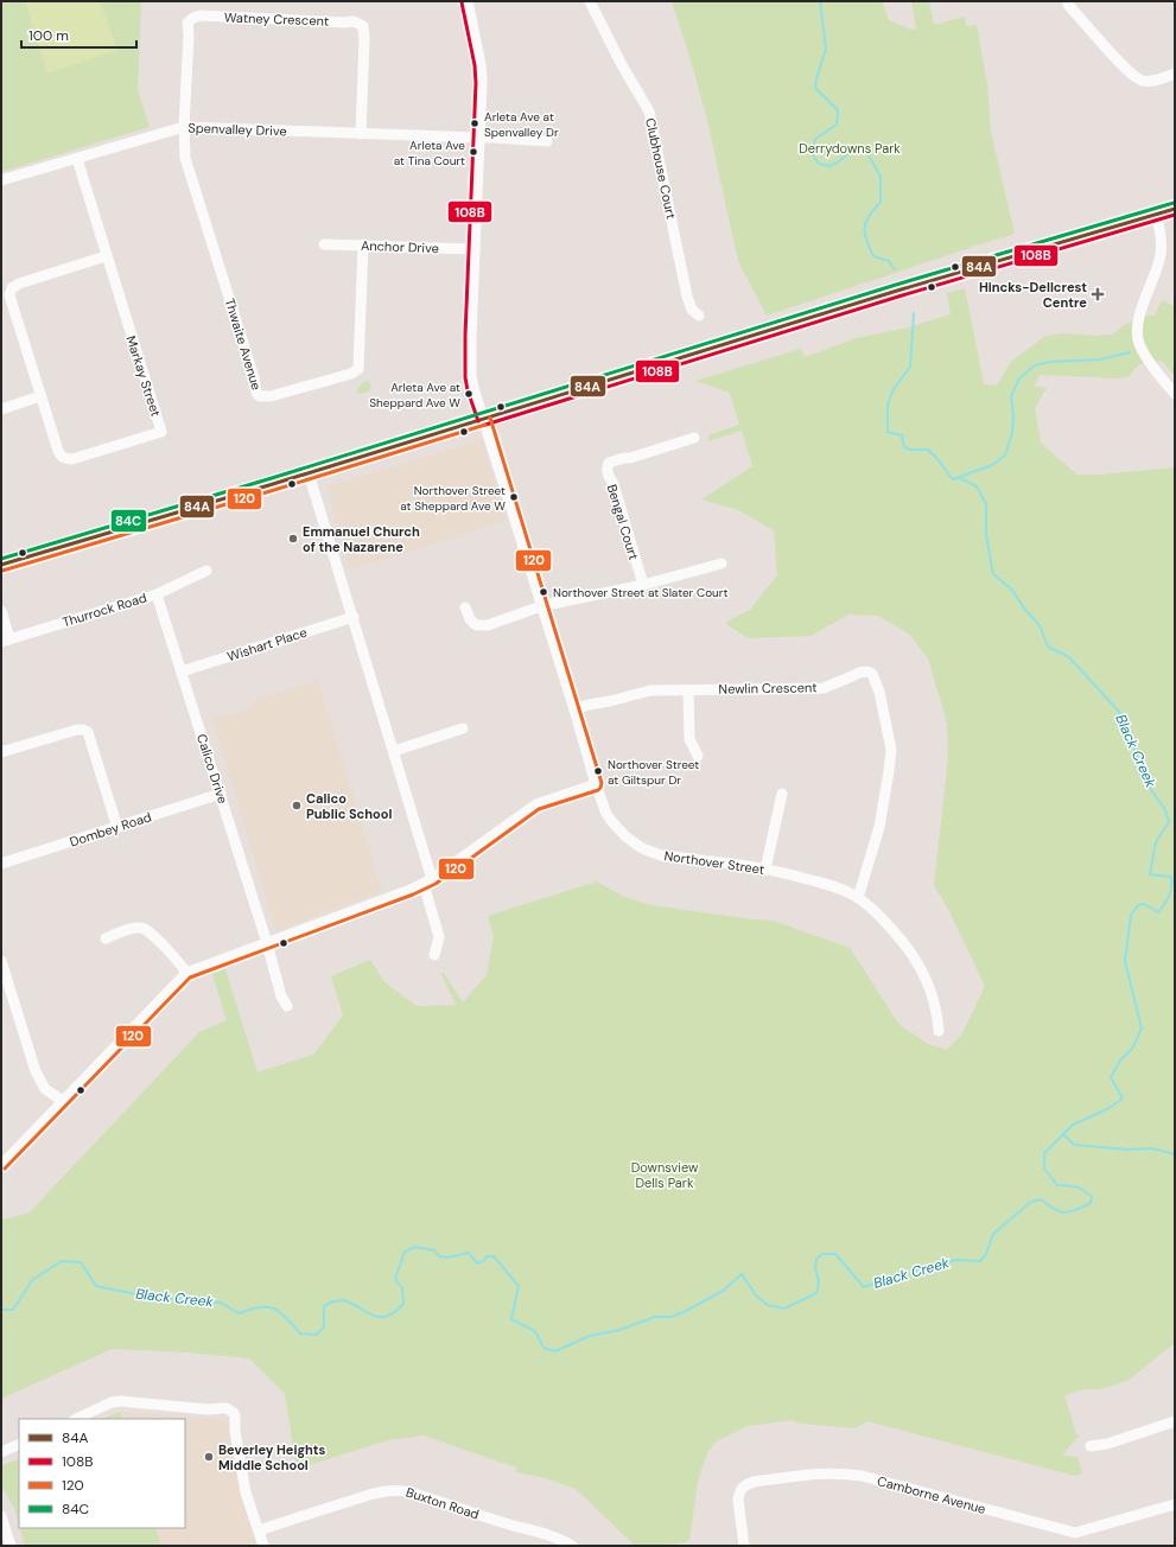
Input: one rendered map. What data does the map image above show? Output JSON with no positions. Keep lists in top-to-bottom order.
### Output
{
  "streets": {
    "street": [
      "Watney Crescent",
      "Spenvalley Drive",
      "Clubhouse Court",
      "Anchor Drive",
      "Thwaite Avenue",
      "Markay Street",
      "Bengal Court",
      "Thurrock Road",
      "Wishart Place",
      "Newlin Crescent",
      "Calico Drive",
      "Dombey Road",
      "Northover Street",
      "Camborne Avenue",
      "Buxton Road"
    ]
  },
  "crossings": [
    ["Watney Crescent", "Spenvalley Drive"],
    ["Watney Crescent", "Thwaite Avenue"],
    ["Spenvalley Drive", "Thwaite Avenue"],
    ["Spenvalley Drive", "Markay Street"],
    ["Spenvalley Drive", "Northover Street"],
    ["Anchor Drive", "Thwaite Avenue"],
    ["Anchor Drive", "Northover Street"],
    ["Thurrock Road", "Calico Drive"],
    ["Wishart Place", "Calico Drive"],
    ["Newlin Crescent", "Northover Street"],
    ["Calico Drive", "Dombey Road"]
  ],
  "water": ["Black Creek"],
  "parks": ["Derrydowns Park", "Downsview Dells Park"],
  "places": {
    "other": [
      "Arleta Ave at Spenvalley Dr",
      "Arleta Ave at Tina Court",
      "Arleta Ave at Sheppard Ave W",
      "Northover Street at Sheppard Ave W",
      "Emmanuel Church of the Nazarene",
      "Northover Street at Slater Court",
      "Northover Street at Giltspur Dr",
      "Calico Public School",
      "Beverley Heights Middle School"
    ],
    "health": ["Hincks-Dellcrest Centre"]
  },
  "lines": [
    "transit line 108B",
    "transit line 84C",
    "transit line 84A",
    "transit line 120"
  ],
  "legend": [
    "84A",
    "108B",
    "120",
    "84C"
  ],
  "scale_bar": "100 m"
}
